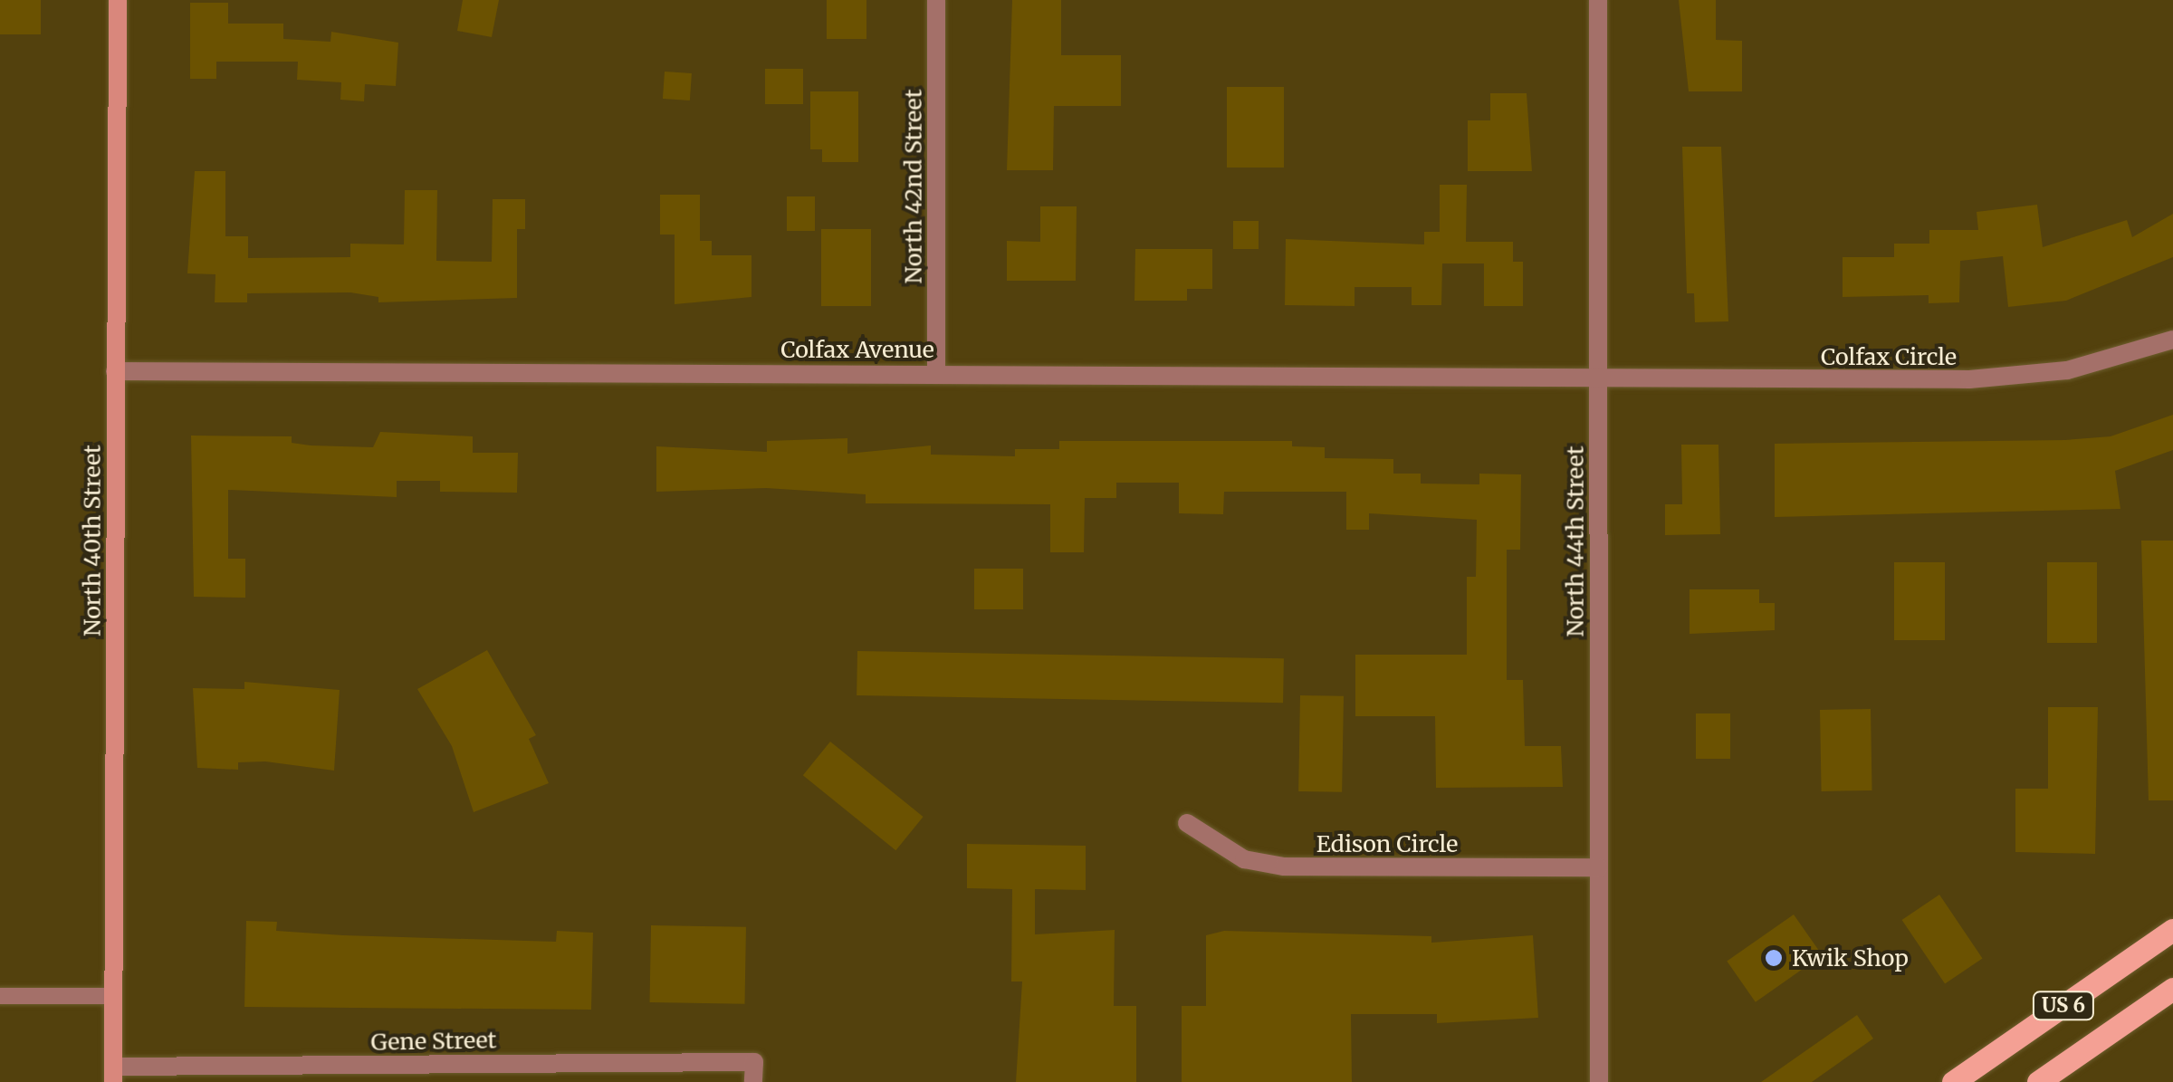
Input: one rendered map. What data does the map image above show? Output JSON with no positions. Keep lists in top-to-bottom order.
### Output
{
  "streets": {
    "main road": ["US 6"],
    "street": [
      "North 42nd Street",
      "Colfax Avenue",
      "Colfax Circle",
      "North 40th Street",
      "North 44th Street",
      "Edison Circle",
      "Gene Street"
    ]
  },
  "crossings": [
    ["North 42nd Street", "Colfax Avenue"],
    ["Colfax Avenue", "Colfax Circle"],
    ["Colfax Avenue", "North 40th Street"],
    ["Colfax Avenue", "North 44th Street"],
    ["Colfax Circle", "North 44th Street"],
    ["North 40th Street", "Gene Street"],
    ["North 44th Street", "Edison Circle"]
  ],
  "places": ["Kwik Shop"]
}
